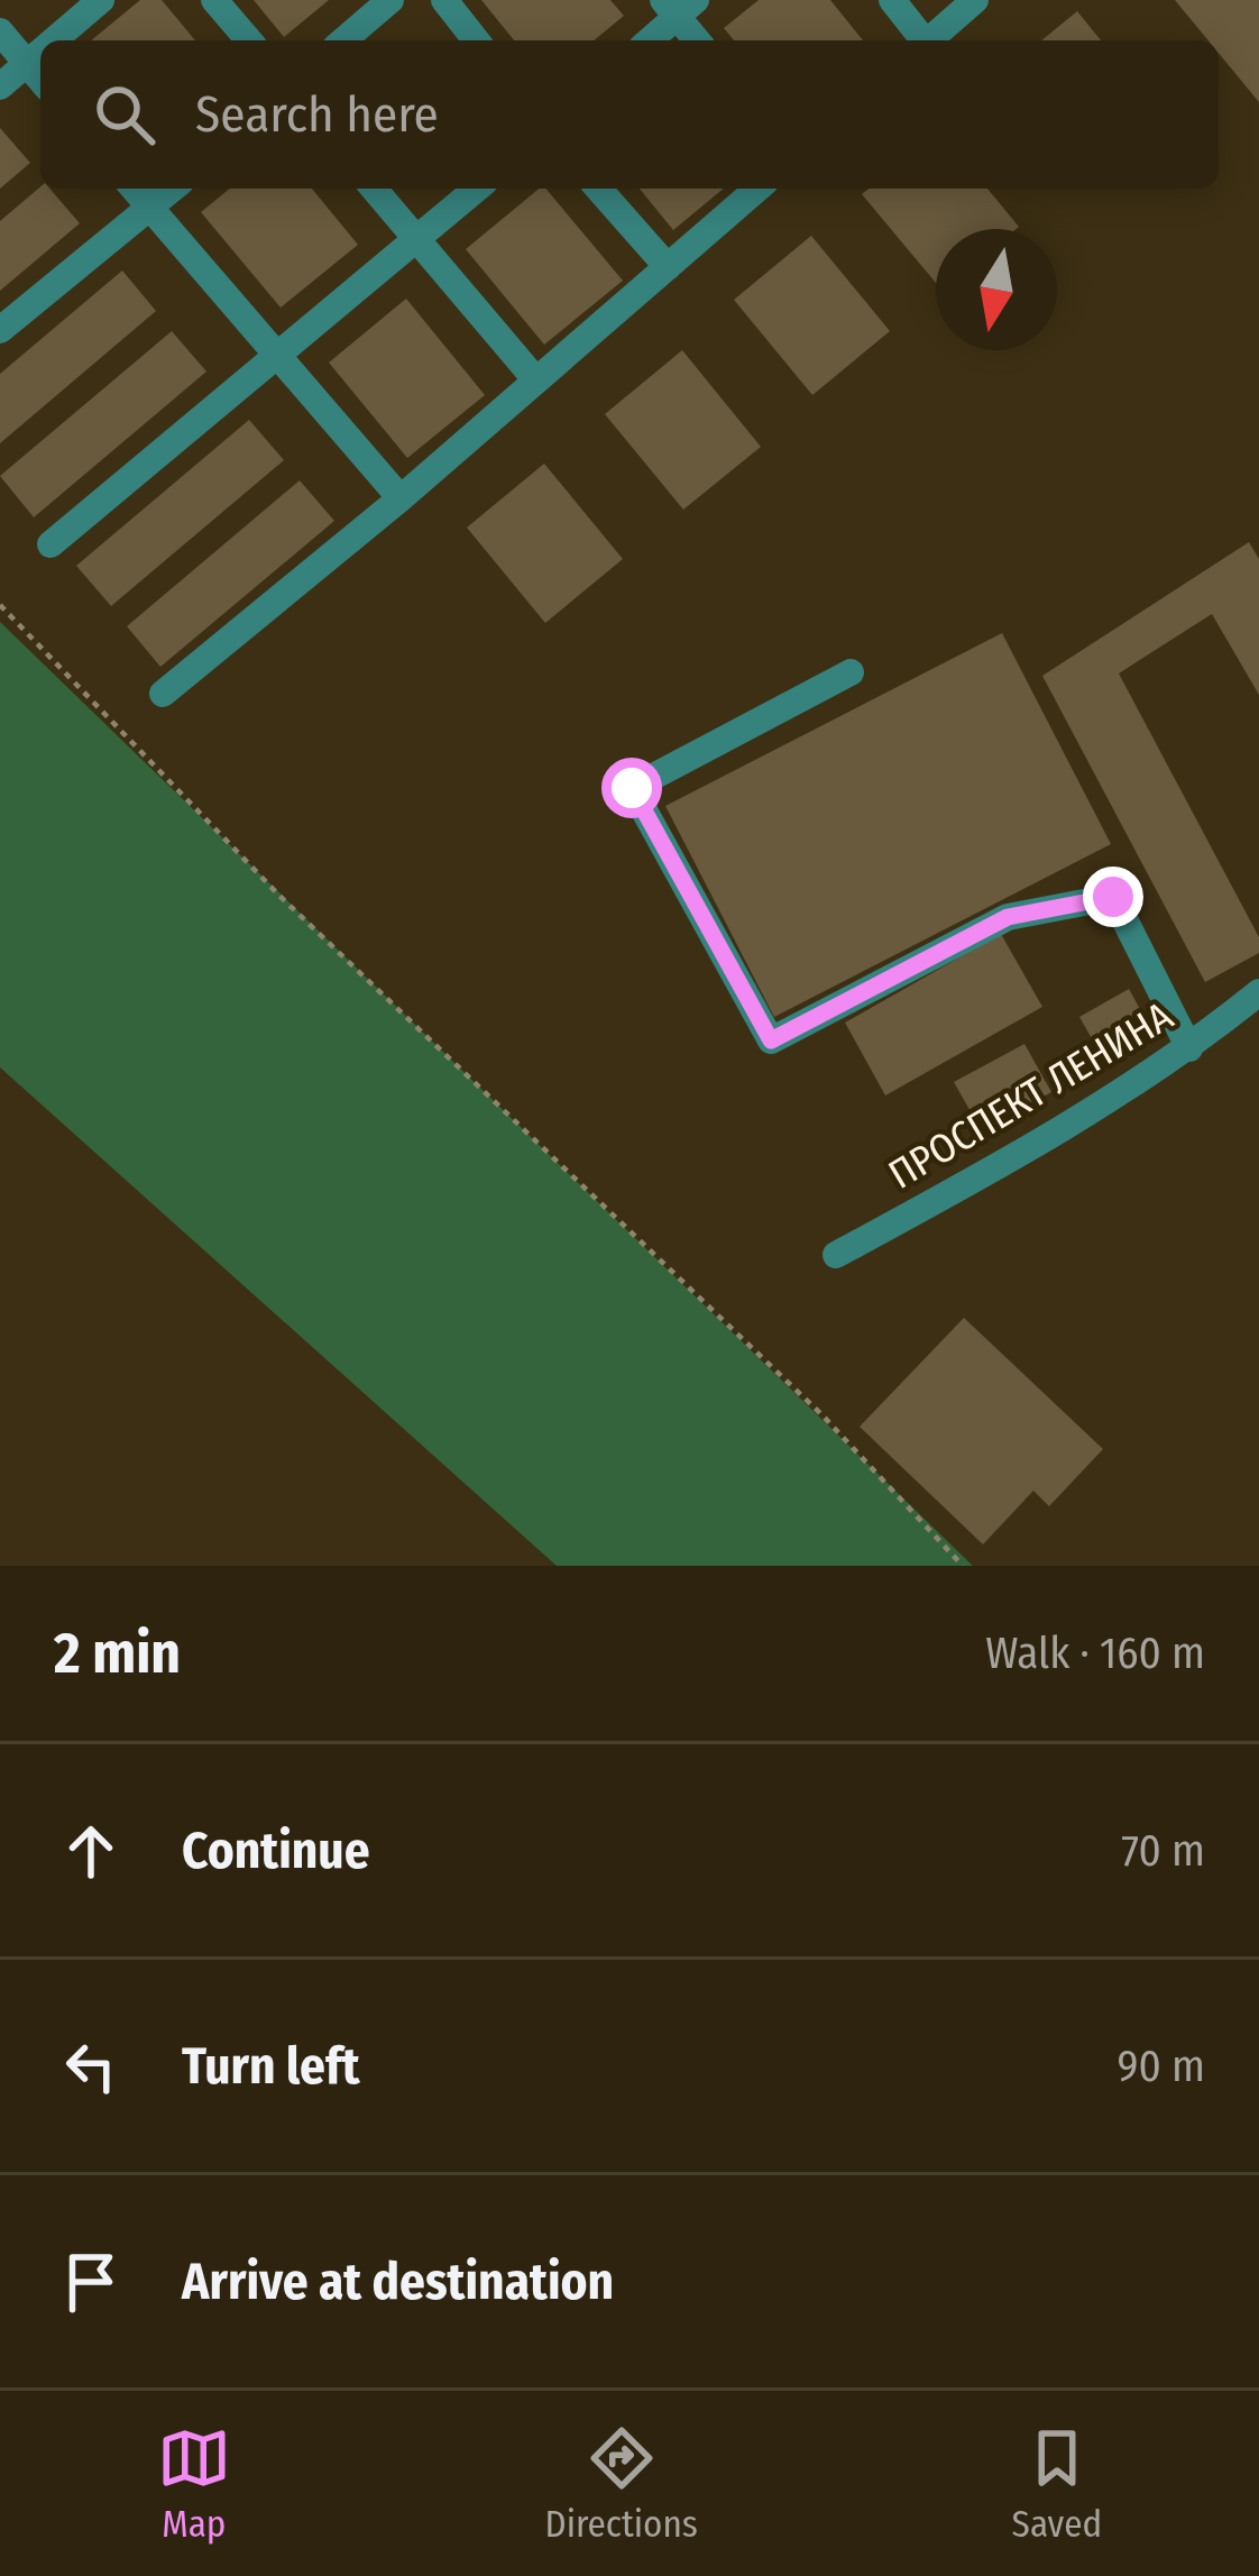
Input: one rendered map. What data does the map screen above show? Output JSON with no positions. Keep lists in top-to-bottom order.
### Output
{
  "streets": {
    "street": ["ПРОСПЕКТ ЛЕНИНА"]
  },
  "north": "bottom",
  "page": {
    "search": "Search here",
    "heading": ["2 min", "Walk · 160 m"],
    "list": [
      ["Continue", "70 m"],
      ["Turn left", "90 m"],
      "Arrive at destination"
    ],
    "nav": ["Map", "Directions", "Saved"]
  }
}
